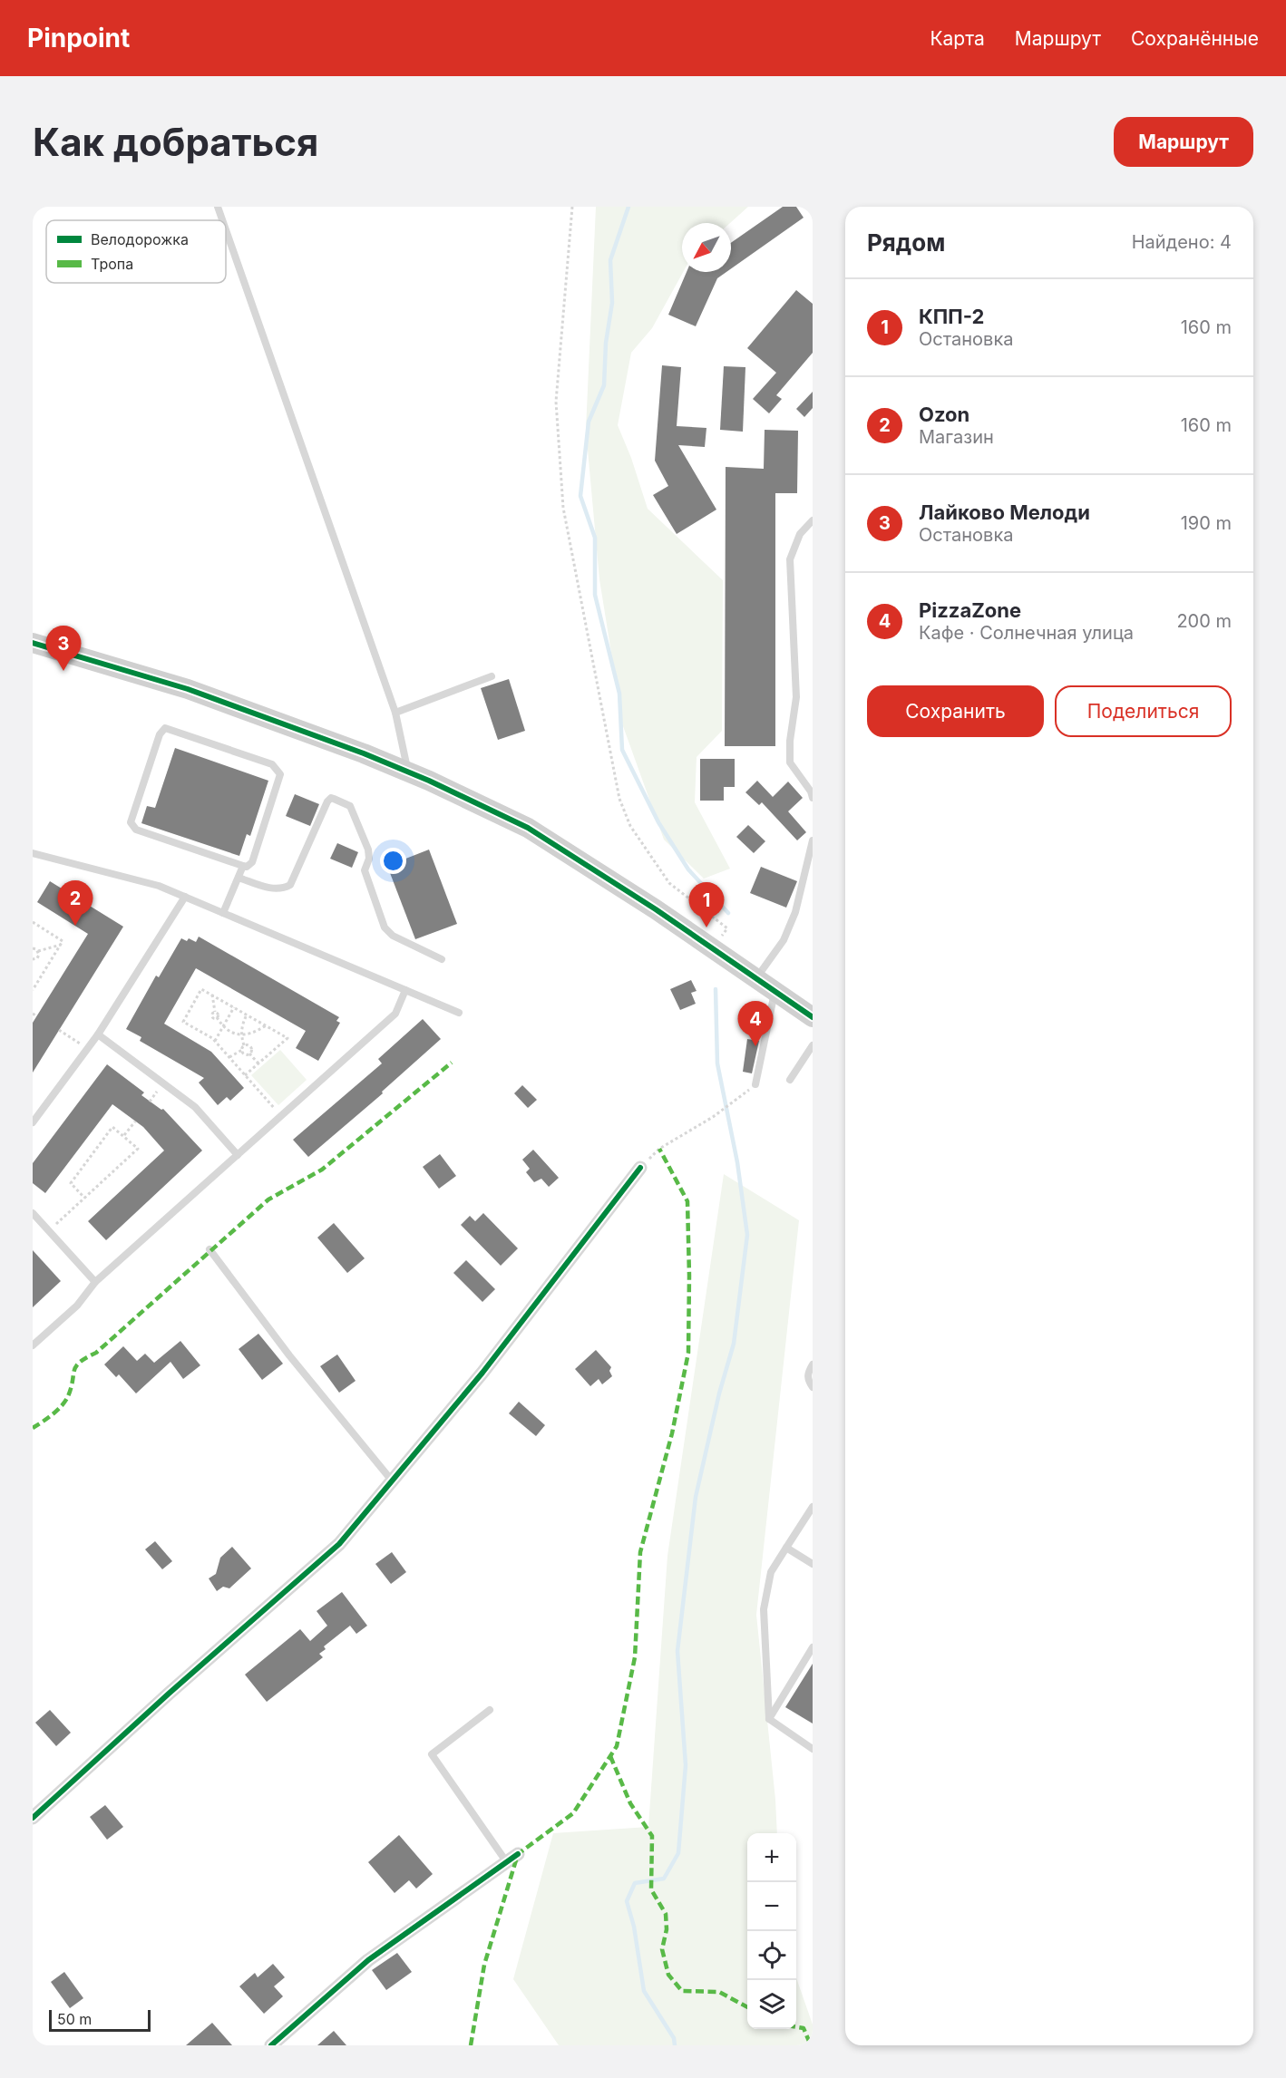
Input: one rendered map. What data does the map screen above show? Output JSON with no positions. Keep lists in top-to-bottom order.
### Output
{
  "legend": ["Велодорожка", "Тропа"],
  "scale_bar": "50 m",
  "north": "bottom left",
  "page": {
    "header": "Pinpoint",
    "nav": ["Карта", "Маршрут", "Сохранённые"],
    "buttons": [
      "Маршрут",
      ["Сохранить", "Поделиться"]
    ],
    "title": "Как добраться",
    "heading": ["Рядом", "Найдено: 4"],
    "list": [
      {
        "mark": "1",
        "name": "КПП-2",
        "note": "Остановка",
        "value": "160 m"
      },
      {
        "mark": "2",
        "name": "Ozon",
        "note": "Магазин",
        "value": "160 m"
      },
      {
        "mark": "3",
        "name": "Лайково Мелоди",
        "note": "Остановка",
        "value": "190 m"
      },
      {
        "mark": "4",
        "name": "PizzaZone",
        "note": "Кафе · Солнечная улица",
        "value": "200 m"
      }
    ],
    "pins": [
      "3",
      "2",
      "1",
      "4"
    ],
    "map_buttons": ["+", "−"],
    "scale": "50 m"
  }
}
